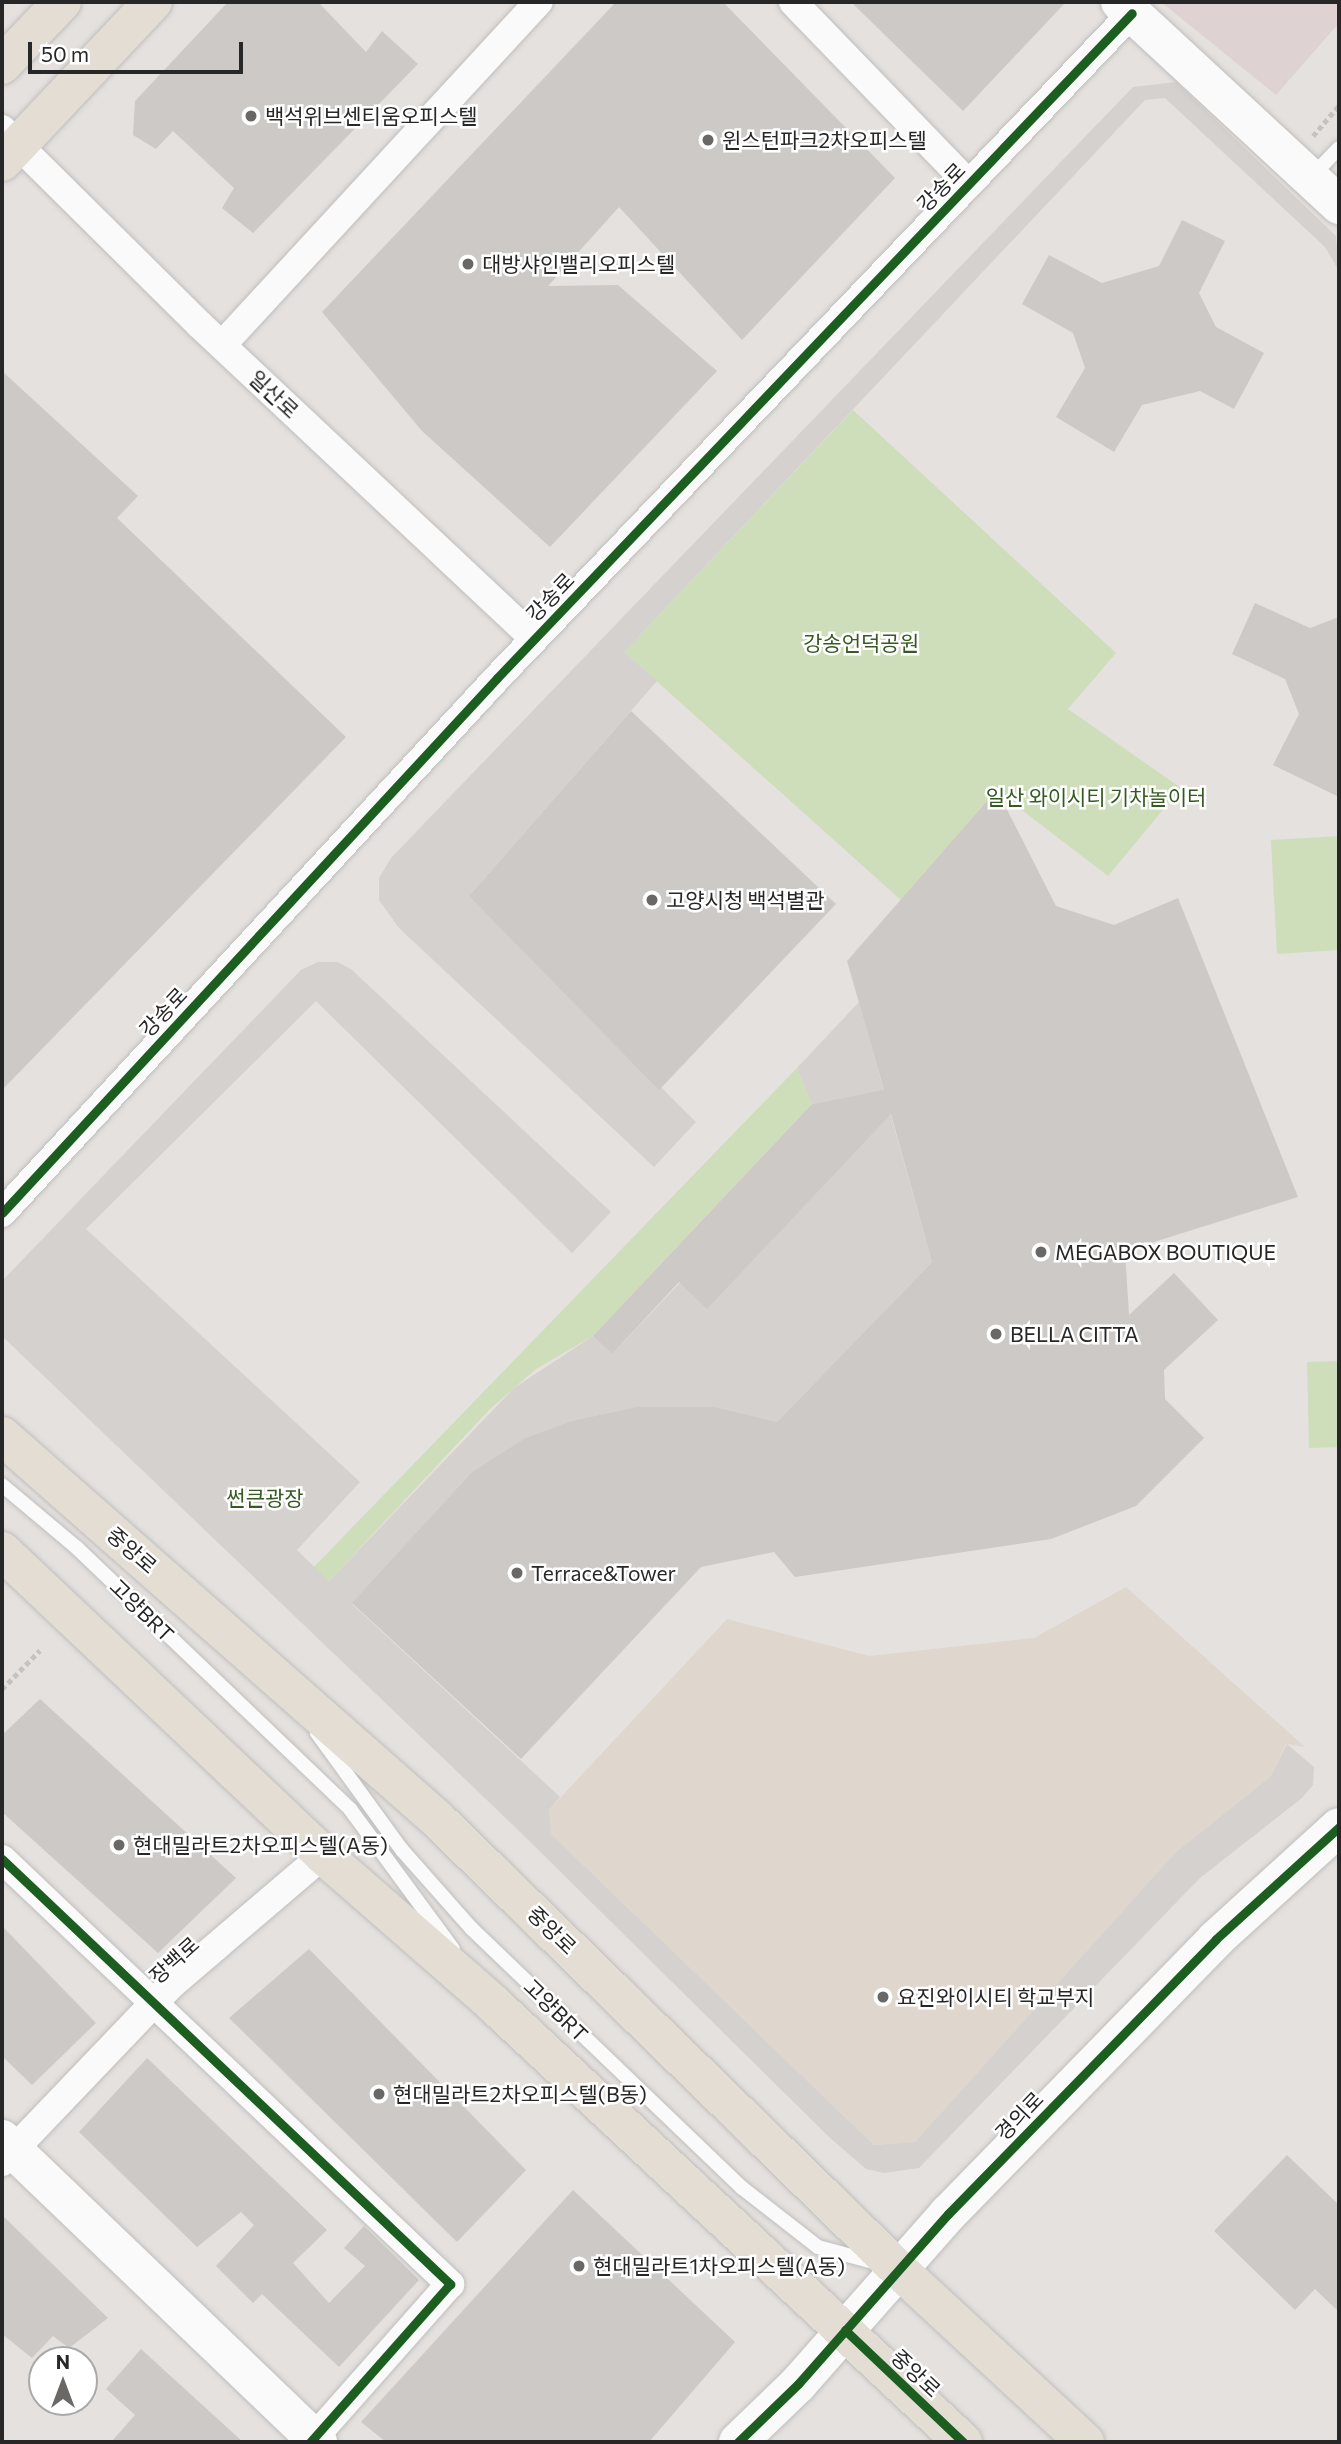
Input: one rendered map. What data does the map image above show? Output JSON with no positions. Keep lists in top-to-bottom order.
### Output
{
  "streets": {
    "main road": ["일산로", "중앙로"],
    "street": ["강송로", "장백로", "경의로"],
    "lane": ["고양BRT"]
  },
  "crossings": [
    ["강송로", "일산로"],
    ["중앙로", "고양BRT"],
    ["중앙로", "장백로"],
    ["중앙로", "경의로"],
    ["고양BRT", "경의로"]
  ],
  "parks": ["강송언덕공원", "일산 와이시티 기차놀이터", "썬큰광장"],
  "places": [
    "백석위브센티움오피스텔",
    "윈스턴파크2차오피스텔",
    "대방샤인밸리오피스텔",
    "고양시청 백석별관",
    "MEGABOX BOUTIQUE",
    "BELLA CITTA",
    "Terrace&Tower",
    "현대밀라트2차오피스텔(A동)",
    "요진와이시티 학교부지",
    "현대밀라트2차오피스텔(B동)",
    "현대밀라트1차오피스텔(A동)"
  ],
  "scale_bar": "50 m",
  "north": "top"
}
